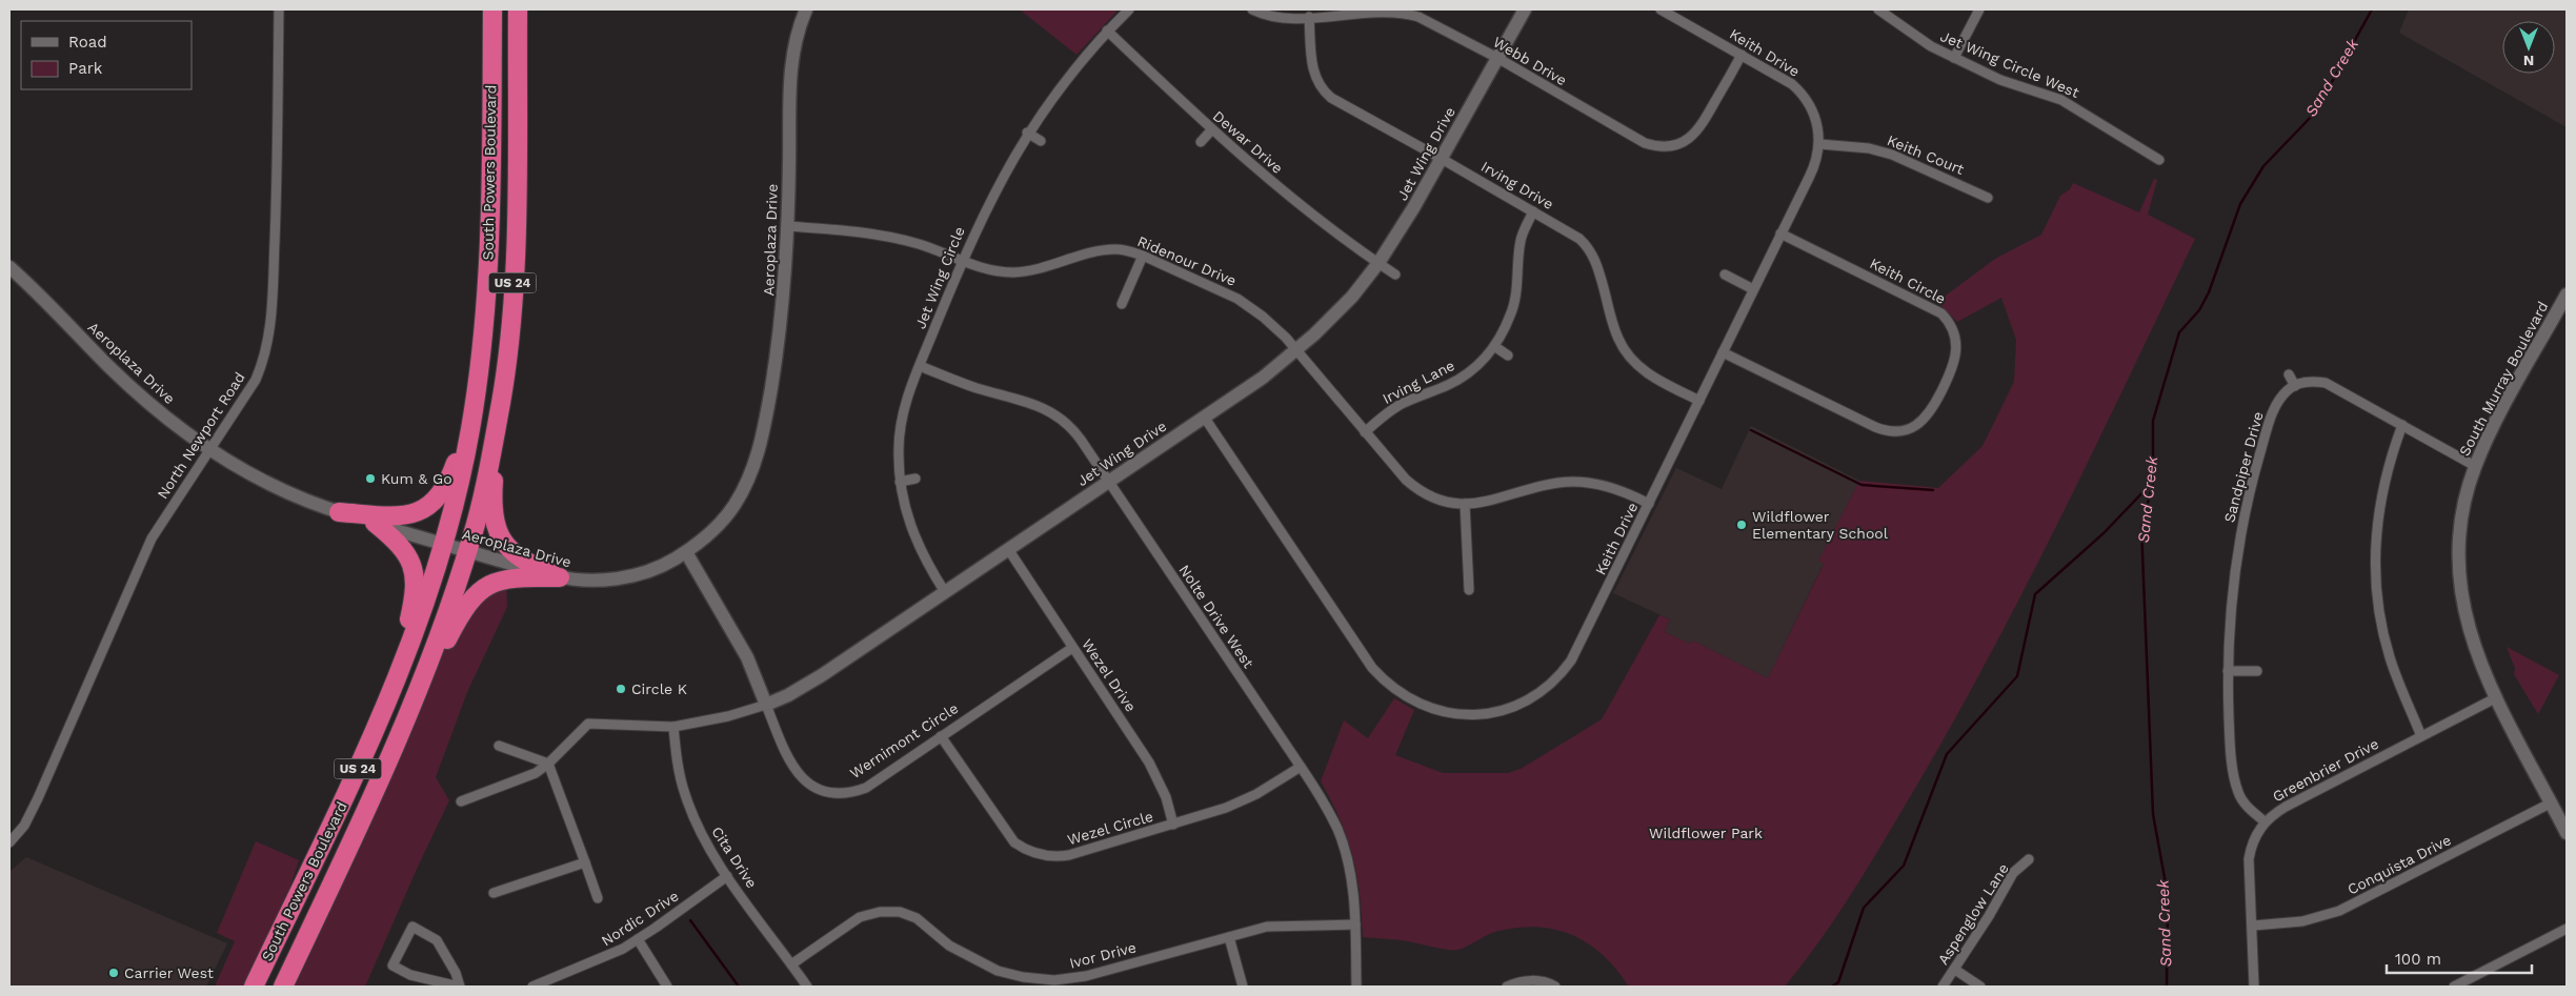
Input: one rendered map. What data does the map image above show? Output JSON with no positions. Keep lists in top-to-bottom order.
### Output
{
  "streets": {
    "highway": ["South Powers Boulevard", "US 24"],
    "main road": [
      "Jet Wing Drive",
      "Aeroplaza Drive",
      "South Murray Boulevard",
      "Wernimont Circle"
    ],
    "street": [
      "Keith Drive",
      "Webb Drive",
      "Jet Wing Circle West",
      "Dewar Drive",
      "Keith Court",
      "Irving Drive",
      "Ridenour Drive",
      "Jet Wing Circle",
      "Keith Circle",
      "Irving Lane",
      "North Newport Road",
      "Sandpiper Drive",
      "Nolte Drive West",
      "Wezel Drive",
      "Greenbrier Drive",
      "Wezel Circle",
      "Cita Drive",
      "Conquista Drive",
      "Aspenglow Lane",
      "Nordic Drive",
      "Ivor Drive"
    ]
  },
  "crossings": [
    ["Keith Drive", "Webb Drive"],
    ["Keith Drive", "Jet Wing Drive"],
    ["Keith Drive", "Keith Court"],
    ["Keith Drive", "Irving Drive"],
    ["Keith Drive", "Ridenour Drive"],
    ["Keith Drive", "Keith Circle"],
    ["Webb Drive", "Jet Wing Drive"],
    ["Webb Drive", "Irving Drive"],
    ["Dewar Drive", "Jet Wing Drive"],
    ["Dewar Drive", "Jet Wing Circle"],
    ["Jet Wing Drive", "Irving Drive"],
    ["Jet Wing Drive", "Ridenour Drive"],
    ["Jet Wing Drive", "Jet Wing Circle"],
    ["Jet Wing Drive", "Nolte Drive West"],
    ["Jet Wing Drive", "Wezel Drive"],
    ["Jet Wing Drive", "Wernimont Circle"],
    ["Jet Wing Drive", "Cita Drive"],
    ["South Powers Boulevard", "Aeroplaza Drive"],
    ["Irving Drive", "Irving Lane"],
    ["Aeroplaza Drive", "Ridenour Drive"],
    ["Aeroplaza Drive", "North Newport Road"],
    ["Aeroplaza Drive", "Wernimont Circle"],
    ["Ridenour Drive", "Jet Wing Circle"],
    ["Ridenour Drive", "Irving Lane"],
    ["Jet Wing Circle", "Nolte Drive West"],
    ["South Murray Boulevard", "Greenbrier Drive"],
    ["South Murray Boulevard", "Conquista Drive"],
    ["Sandpiper Drive", "Greenbrier Drive"],
    ["Nolte Drive West", "Wezel Circle"],
    ["Nolte Drive West", "Ivor Drive"],
    ["Wezel Drive", "Wernimont Circle"],
    ["Wezel Drive", "Wezel Circle"],
    ["Wernimont Circle", "Wezel Circle"],
    ["Greenbrier Drive", "Conquista Drive"],
    ["Cita Drive", "Nordic Drive"],
    ["Cita Drive", "Ivor Drive"]
  ],
  "water": ["Sand Creek"],
  "parks": ["Wildflower Park"],
  "places": [
    "Kum & Go",
    "Wildflower Elementary School",
    "Circle K",
    "Carrier West"
  ],
  "legend": ["Road", "Park"],
  "scale_bar": "100 m",
  "north": "bottom"
}
